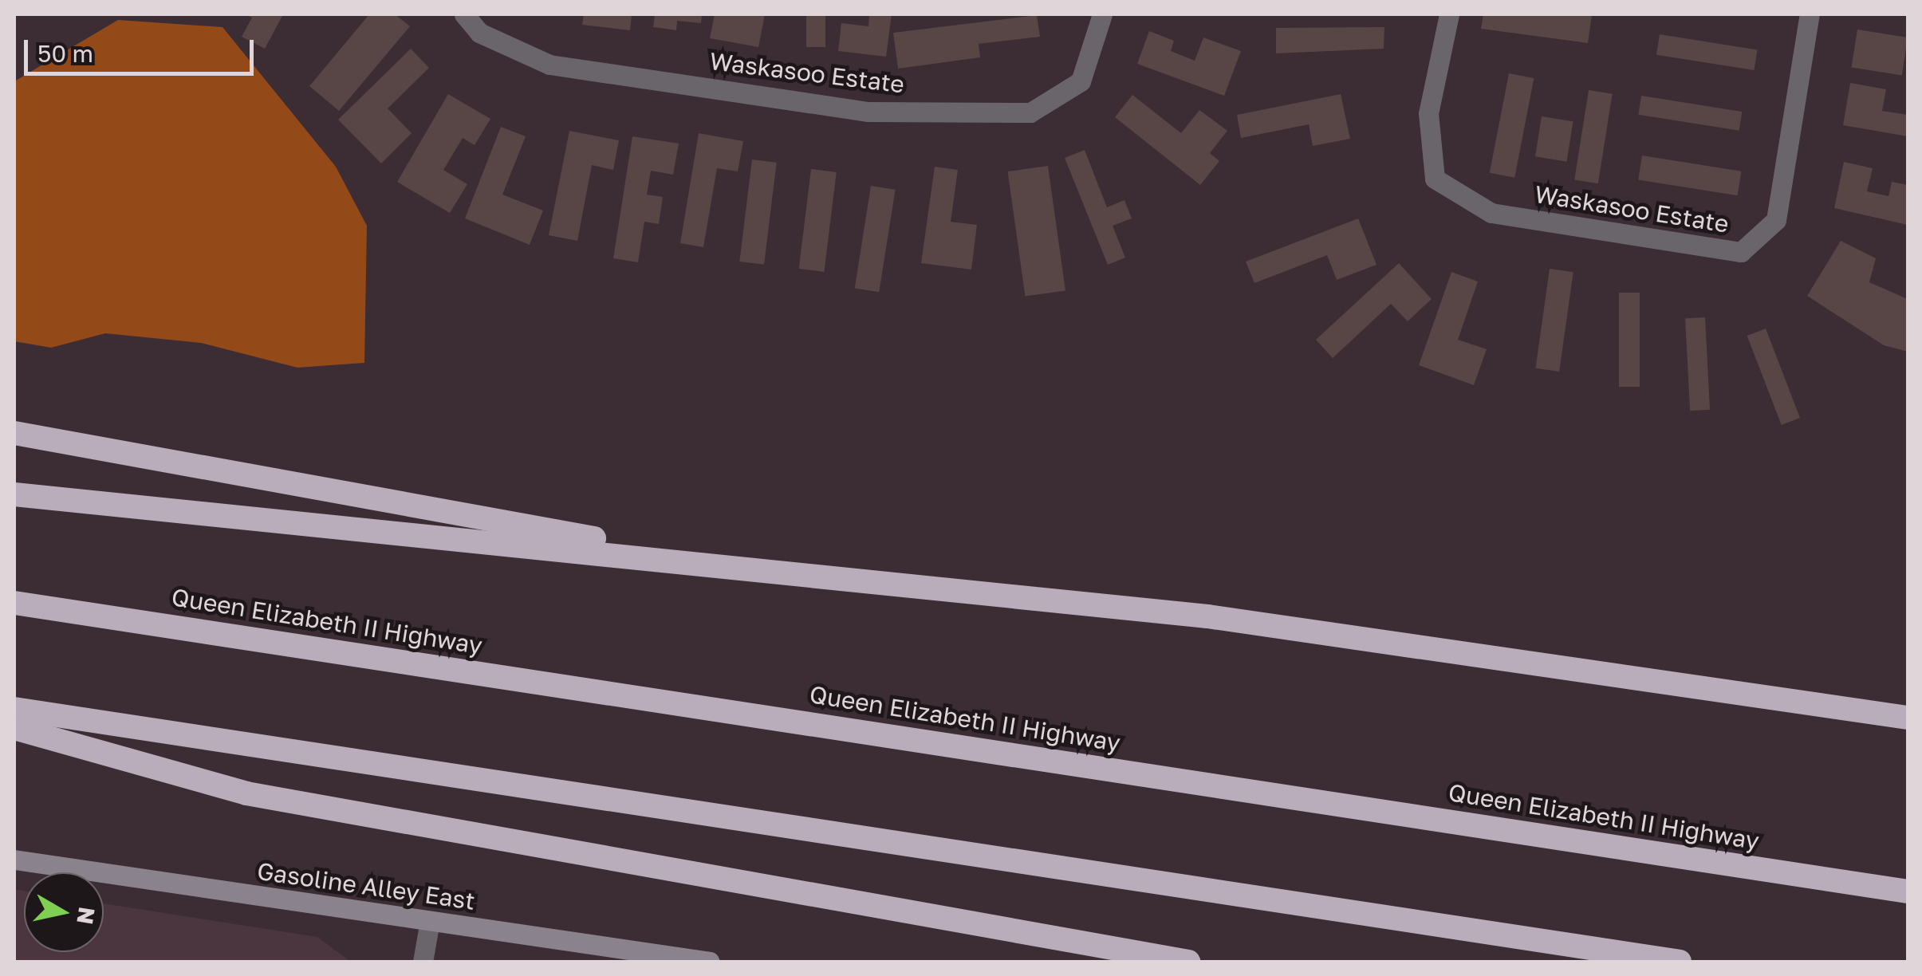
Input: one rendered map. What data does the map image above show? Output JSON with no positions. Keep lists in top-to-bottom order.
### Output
{
  "streets": {
    "highway": ["Queen Elizabeth II Highway"],
    "street": ["Waskasoo Estate", "Gasoline Alley East"]
  },
  "scale_bar": "50 m",
  "north": "right"
}
